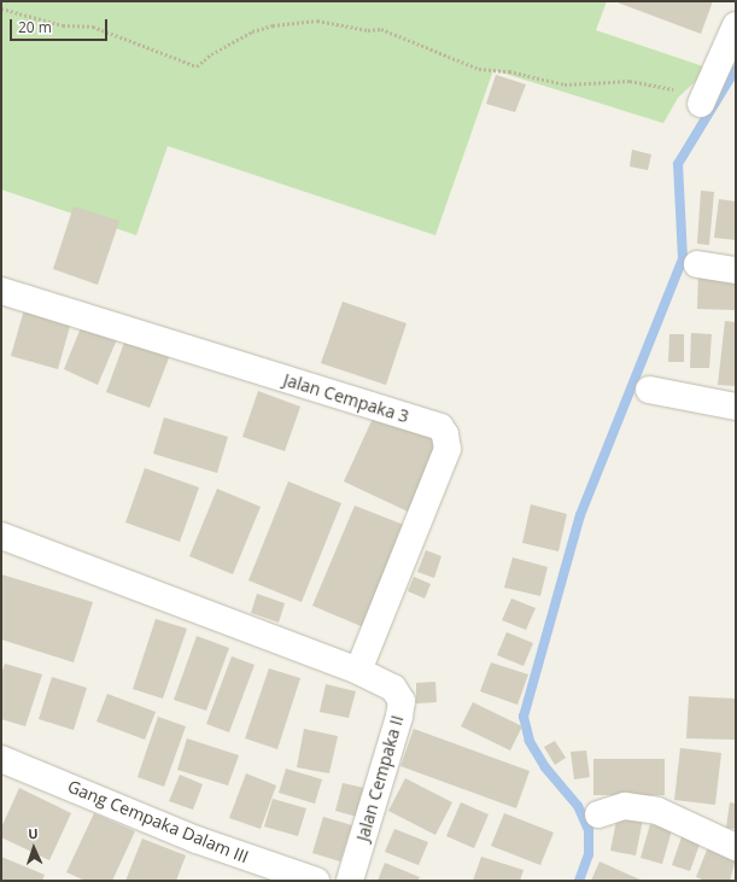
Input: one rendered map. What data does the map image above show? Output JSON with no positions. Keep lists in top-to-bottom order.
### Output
{
  "streets": {
    "street": ["Jalan Cempaka 3", "Jalan Cempaka II", "Gang Cempaka Dalam III"]
  },
  "crossings": [
    ["Jalan Cempaka 3", "Jalan Cempaka II"]
  ],
  "scale_bar": "20 m",
  "north": "top"
}
